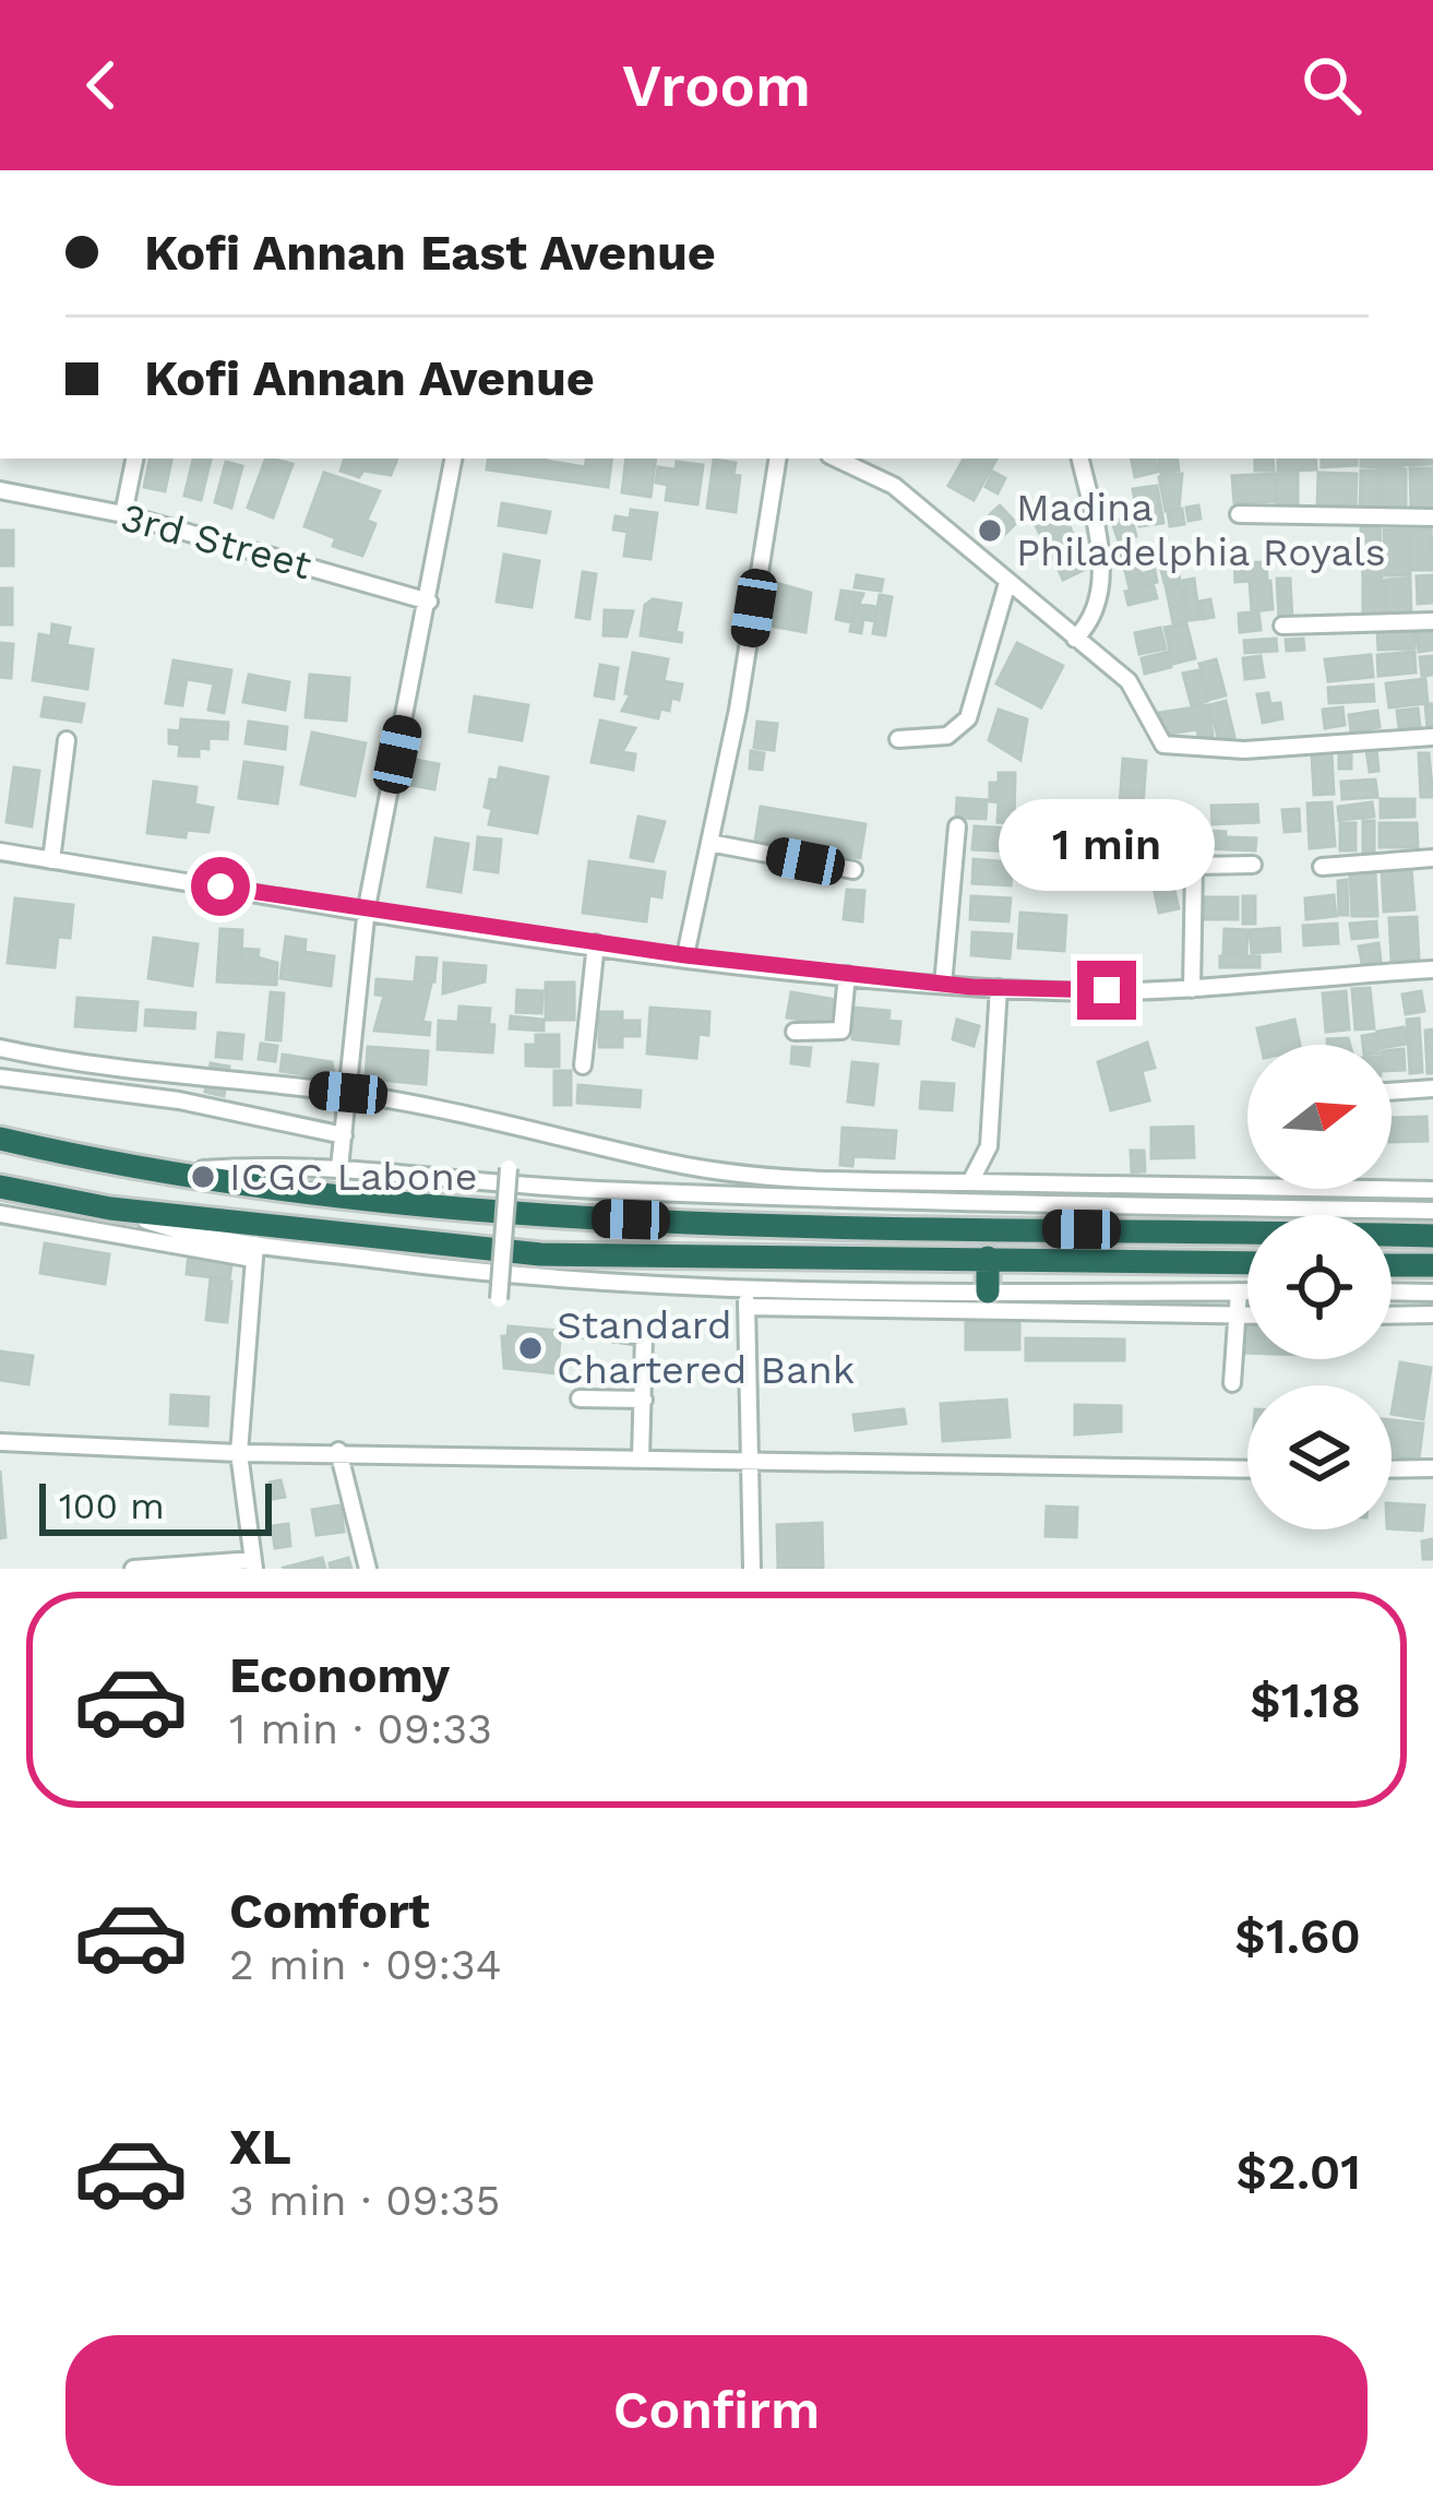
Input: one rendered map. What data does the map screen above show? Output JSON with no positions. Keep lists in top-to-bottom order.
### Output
{
  "streets": {
    "street": ["3rd Street"]
  },
  "places": ["Madina Philadelphia Royals", "ICGC Labone", "Standard Chartered Bank"],
  "scale_bar": "100 m",
  "north": "right",
  "page": {
    "header": "Vroom",
    "banner": ["Kofi Annan East Avenue", "Kofi Annan Avenue"],
    "bubble": "1 min",
    "scale": "100 m",
    "list": [
      {
        "name": "Economy",
        "note": "1 min · 09:33",
        "value": "$1.18"
      },
      {
        "name": "Comfort",
        "note": "2 min · 09:34",
        "value": "$1.60"
      },
      {
        "name": "XL",
        "note": "3 min · 09:35",
        "value": "$2.01"
      }
    ],
    "buttons": "Confirm"
  }
}
